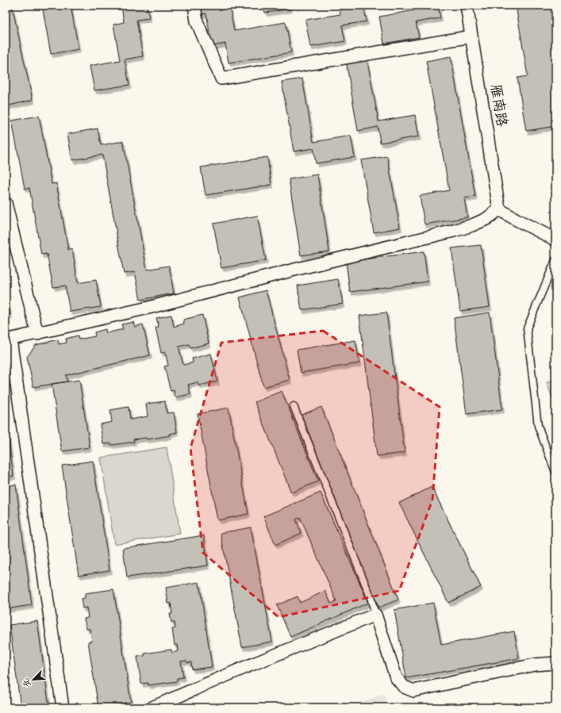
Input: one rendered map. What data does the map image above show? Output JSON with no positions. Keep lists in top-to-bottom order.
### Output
{
  "streets": {
    "street": ["雁南路"]
  },
  "north": "bottom left"
}
